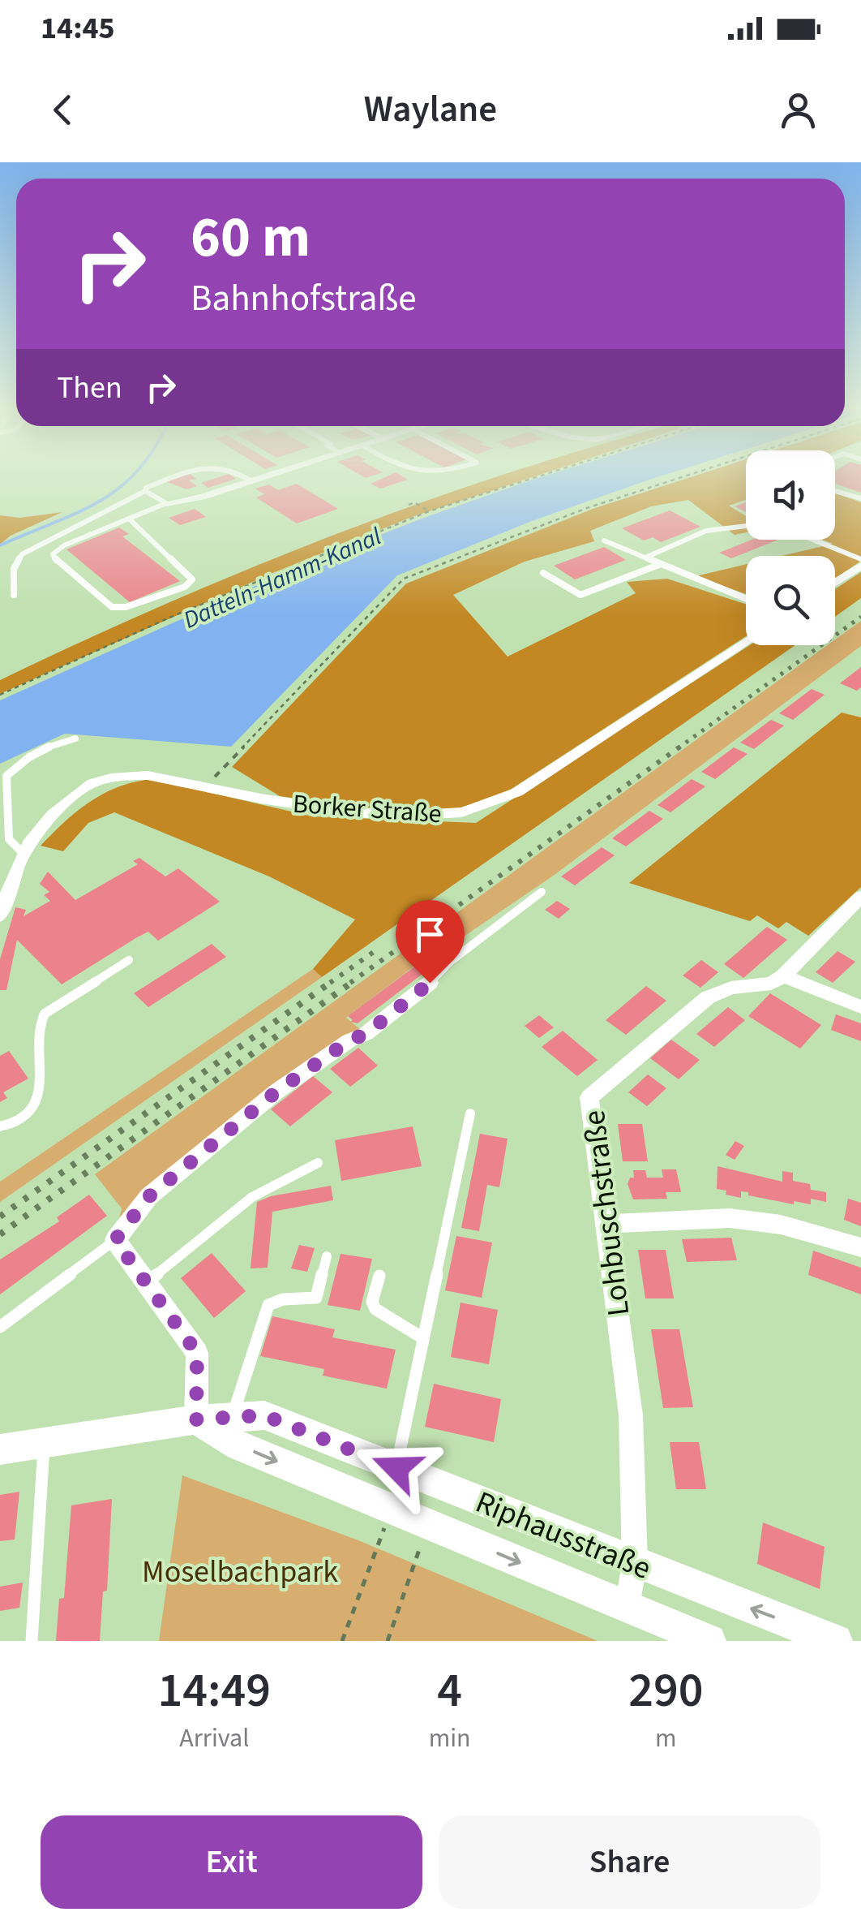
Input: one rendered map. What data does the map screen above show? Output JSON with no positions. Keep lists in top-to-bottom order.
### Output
{
  "streets": {
    "street": ["Borker Straße", "Lohbuschstraße", "Riphausstraße"]
  },
  "crossings": [
    ["Lohbuschstraße", "Riphausstraße"]
  ],
  "water": ["Datteln-Hamm-Kanal"],
  "parks": ["Moselbachpark"],
  "page": {
    "status": "14:45",
    "header": "Waylane",
    "turn": ["60 m", "Bahnhofstraße"],
    "then": "Then",
    "eta": [
      "14:49",
      "Arrival",
      "4",
      "min",
      "290",
      "m"
    ],
    "buttons": ["Exit", "Share"]
  }
}
